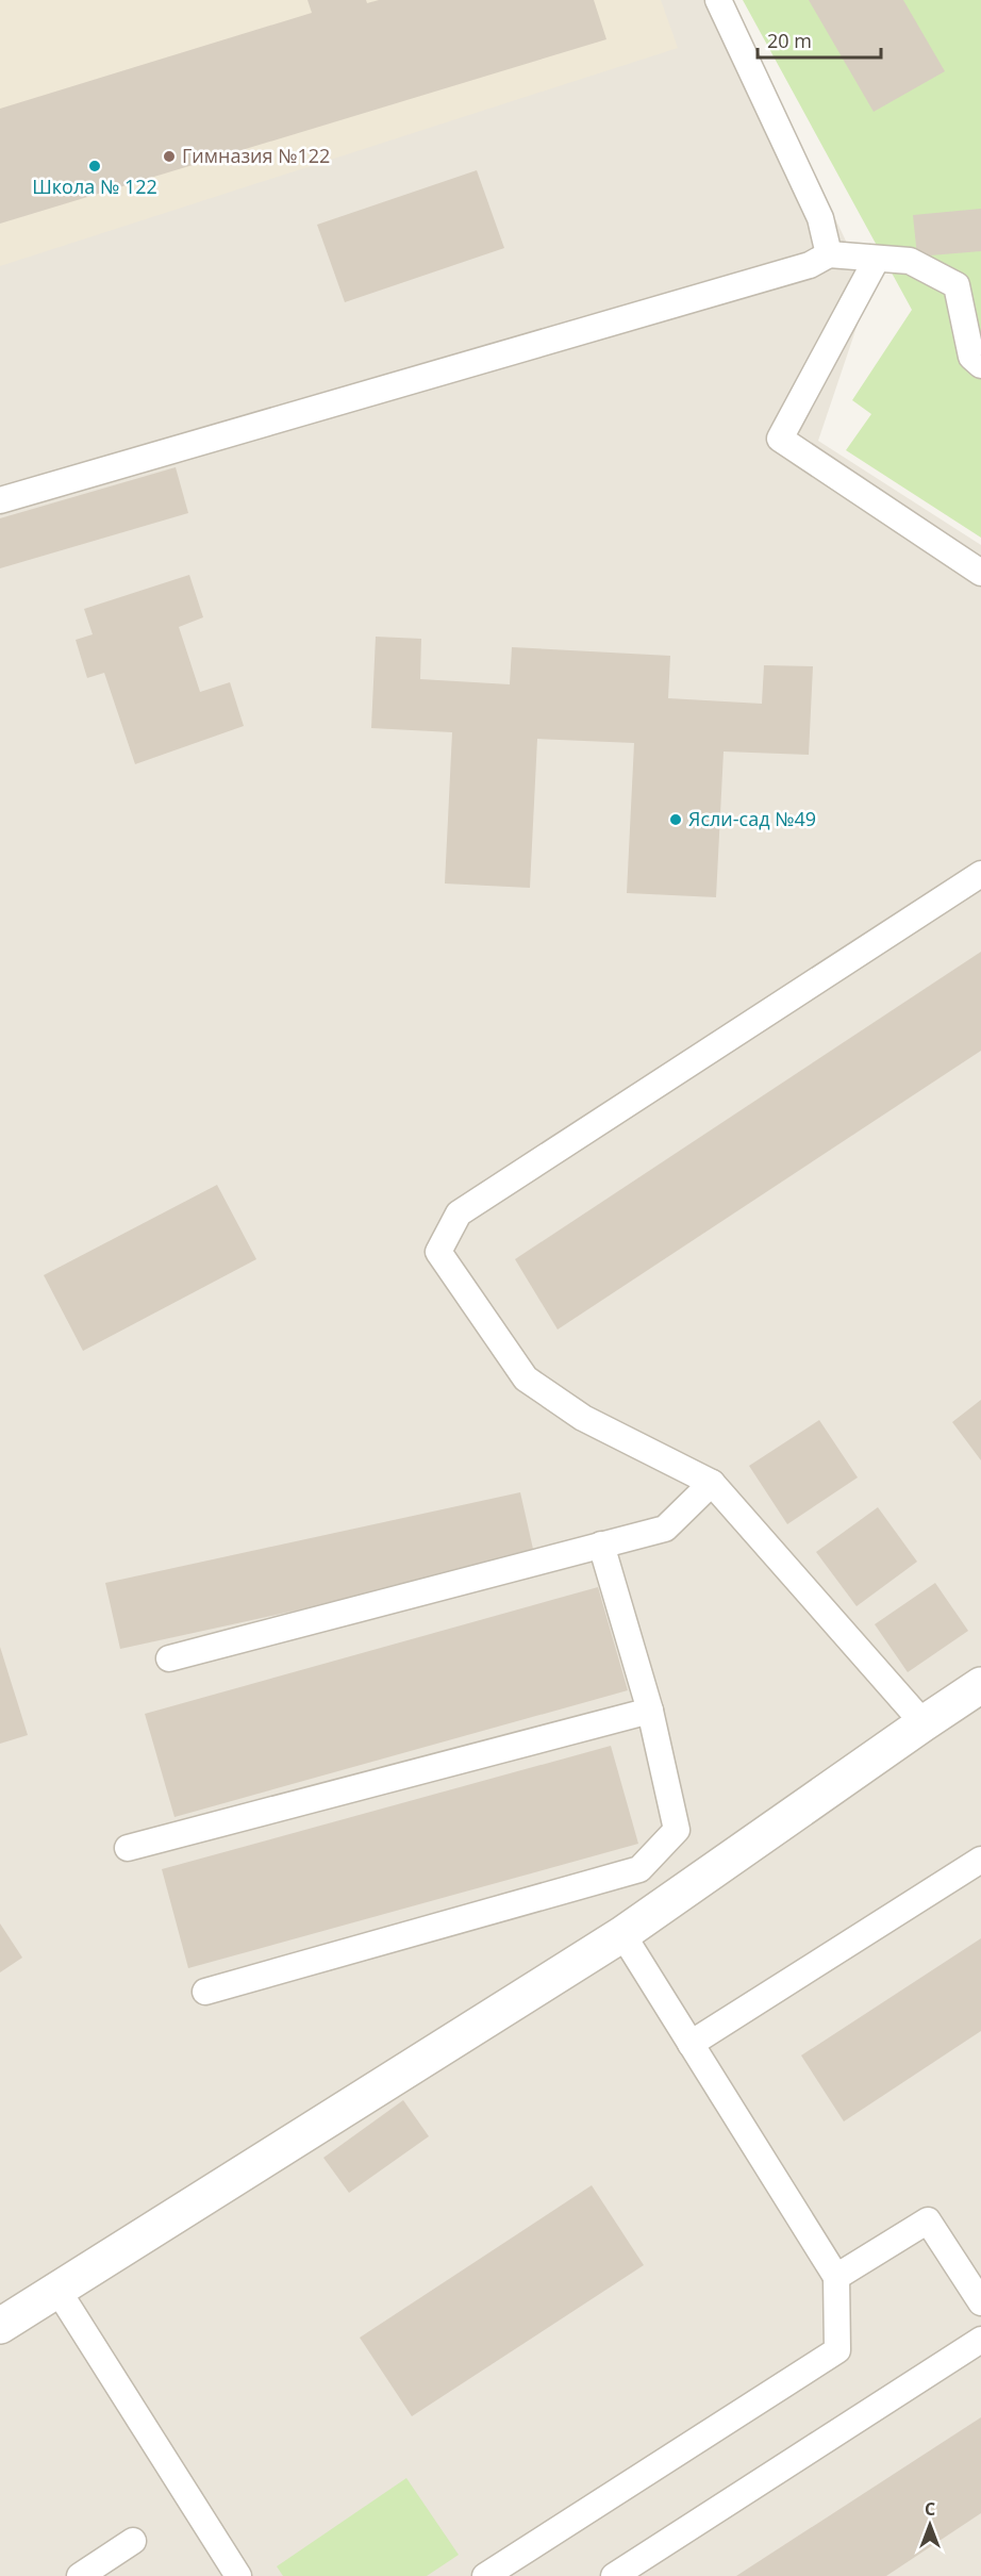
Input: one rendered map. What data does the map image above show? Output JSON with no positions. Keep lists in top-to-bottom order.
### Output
{
  "places": ["Гимназия №122", "Школа № 122", "Ясли-сад №49"],
  "scale_bar": "20 m",
  "north": "top"
}
